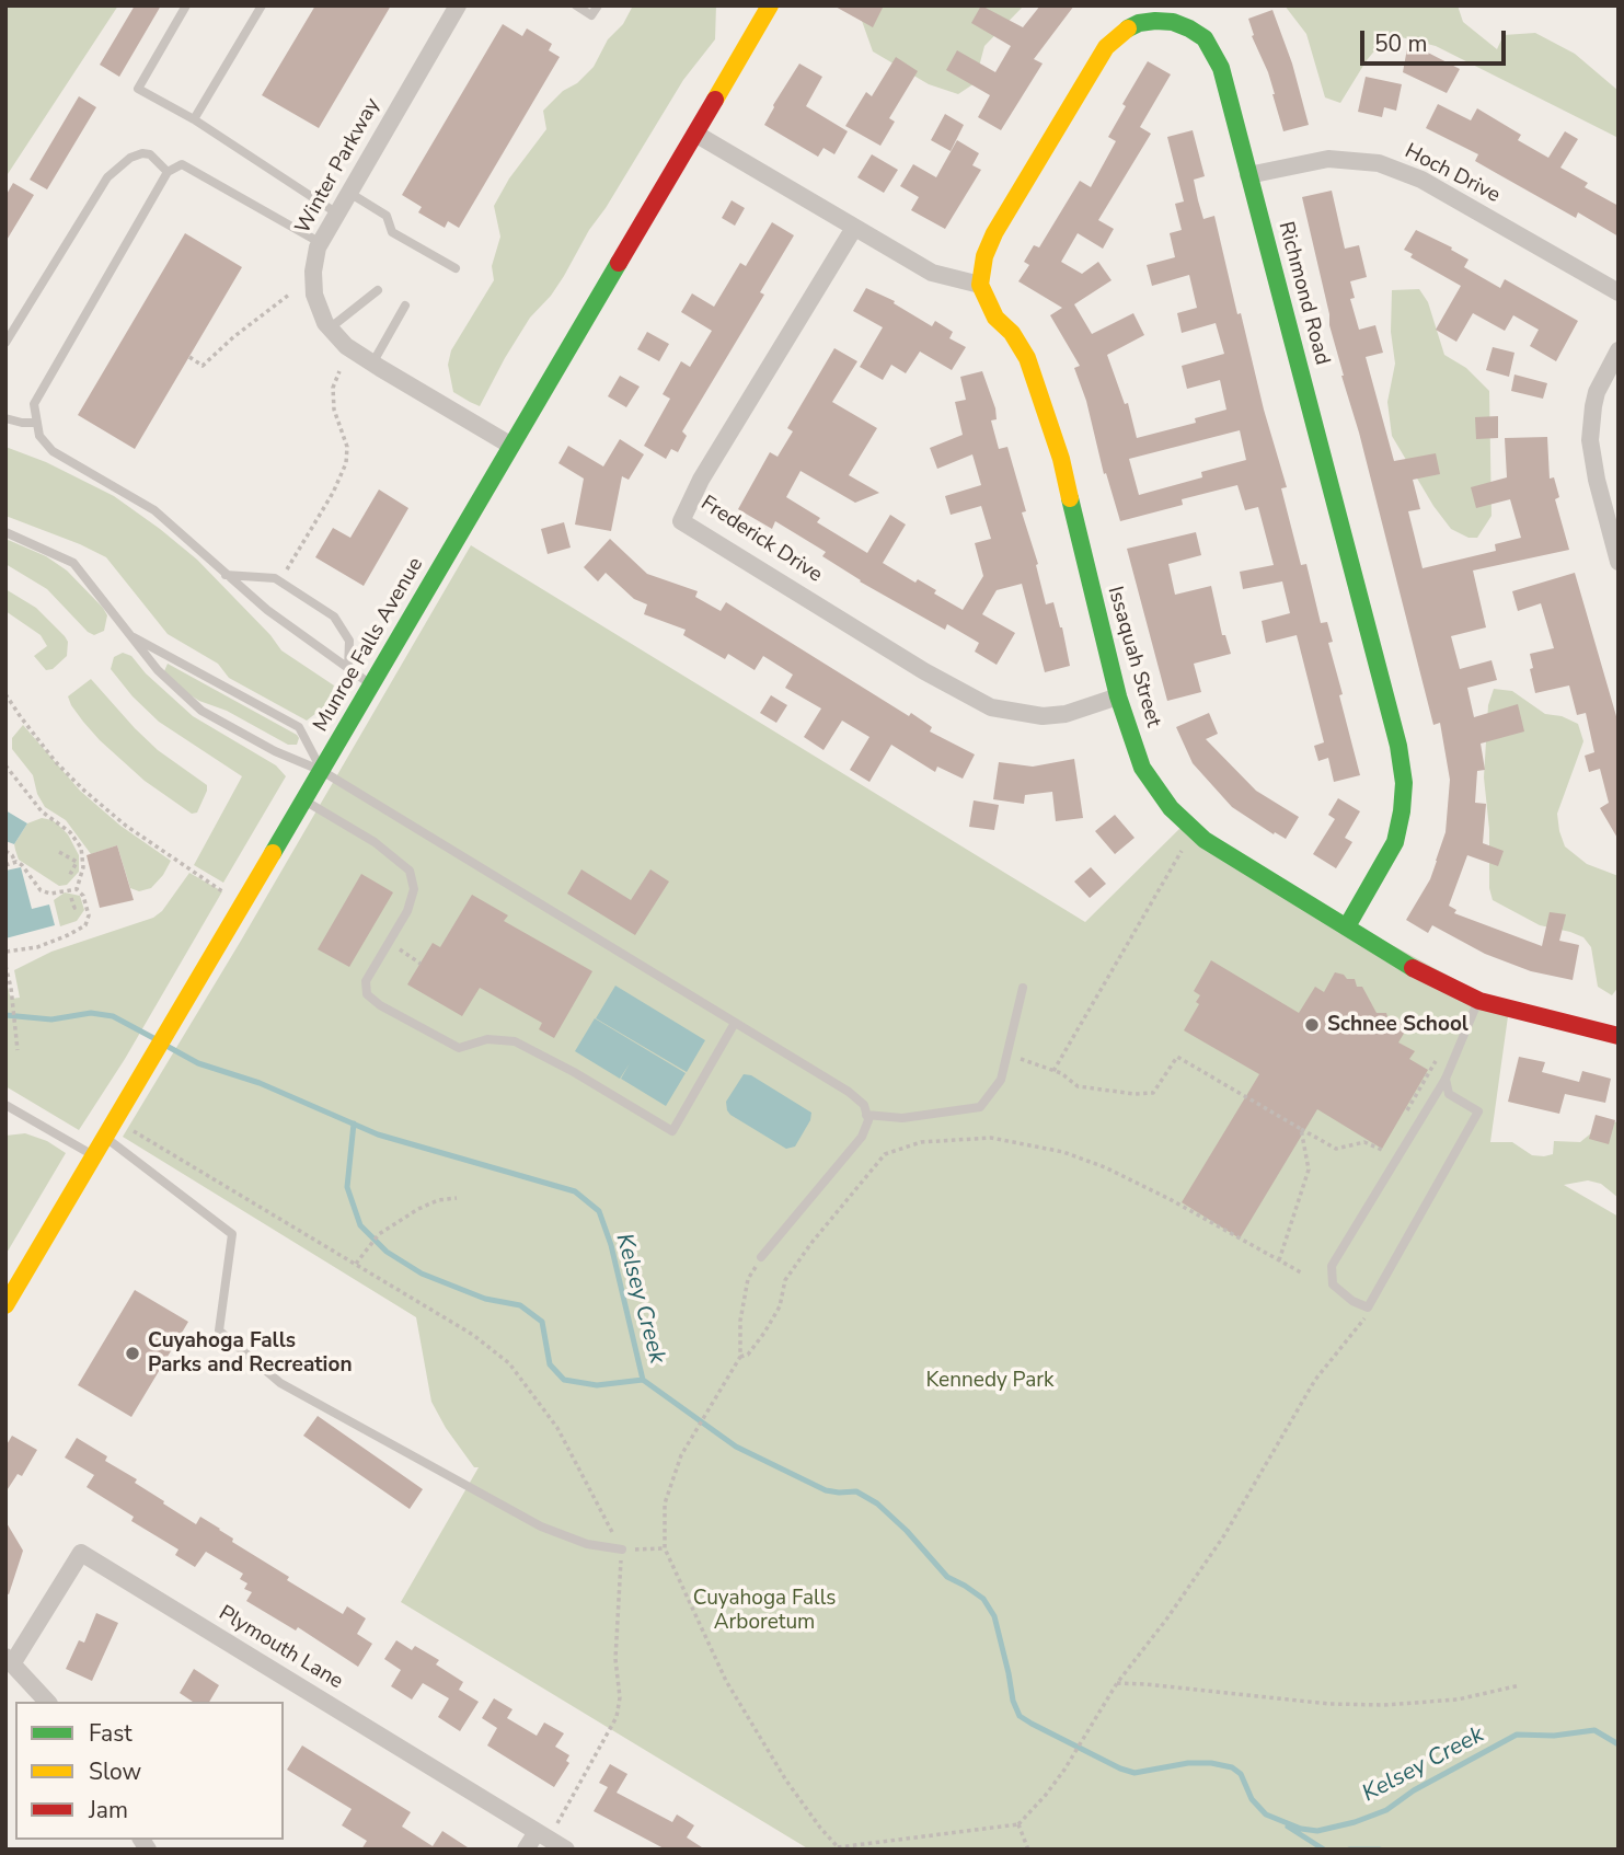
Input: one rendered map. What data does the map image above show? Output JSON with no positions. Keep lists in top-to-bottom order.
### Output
{
  "streets": {
    "street": [
      "Winter Parkway",
      "Hoch Drive",
      "Richmond Road",
      "Frederick Drive",
      "Munroe Falls Avenue",
      "Issaquah Street",
      "Plymouth Lane"
    ]
  },
  "crossings": [
    ["Winter Parkway", "Munroe Falls Avenue"],
    ["Hoch Drive", "Richmond Road"],
    ["Richmond Road", "Issaquah Street"],
    ["Frederick Drive", "Issaquah Street"]
  ],
  "water": ["Kelsey Creek"],
  "parks": ["Kennedy Park", "Cuyahoga Falls Arboretum"],
  "places": ["Schnee School", "Cuyahoga Falls Parks and Recreation"],
  "legend": ["Fast", "Slow", "Jam"],
  "scale_bar": "50 m"
}
